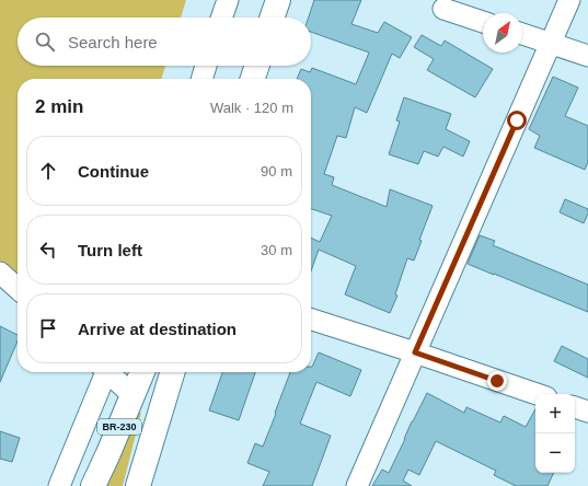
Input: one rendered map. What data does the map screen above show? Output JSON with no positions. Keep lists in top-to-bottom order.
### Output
{
  "streets": {
    "main road": ["BR-230"]
  },
  "north": "top right",
  "page": {
    "search": "Search here",
    "heading": ["2 min", "Walk · 120 m"],
    "list": [
      ["Continue", "90 m"],
      ["Turn left", "30 m"],
      "Arrive at destination"
    ],
    "map_buttons": ["+", "−"]
  }
}
